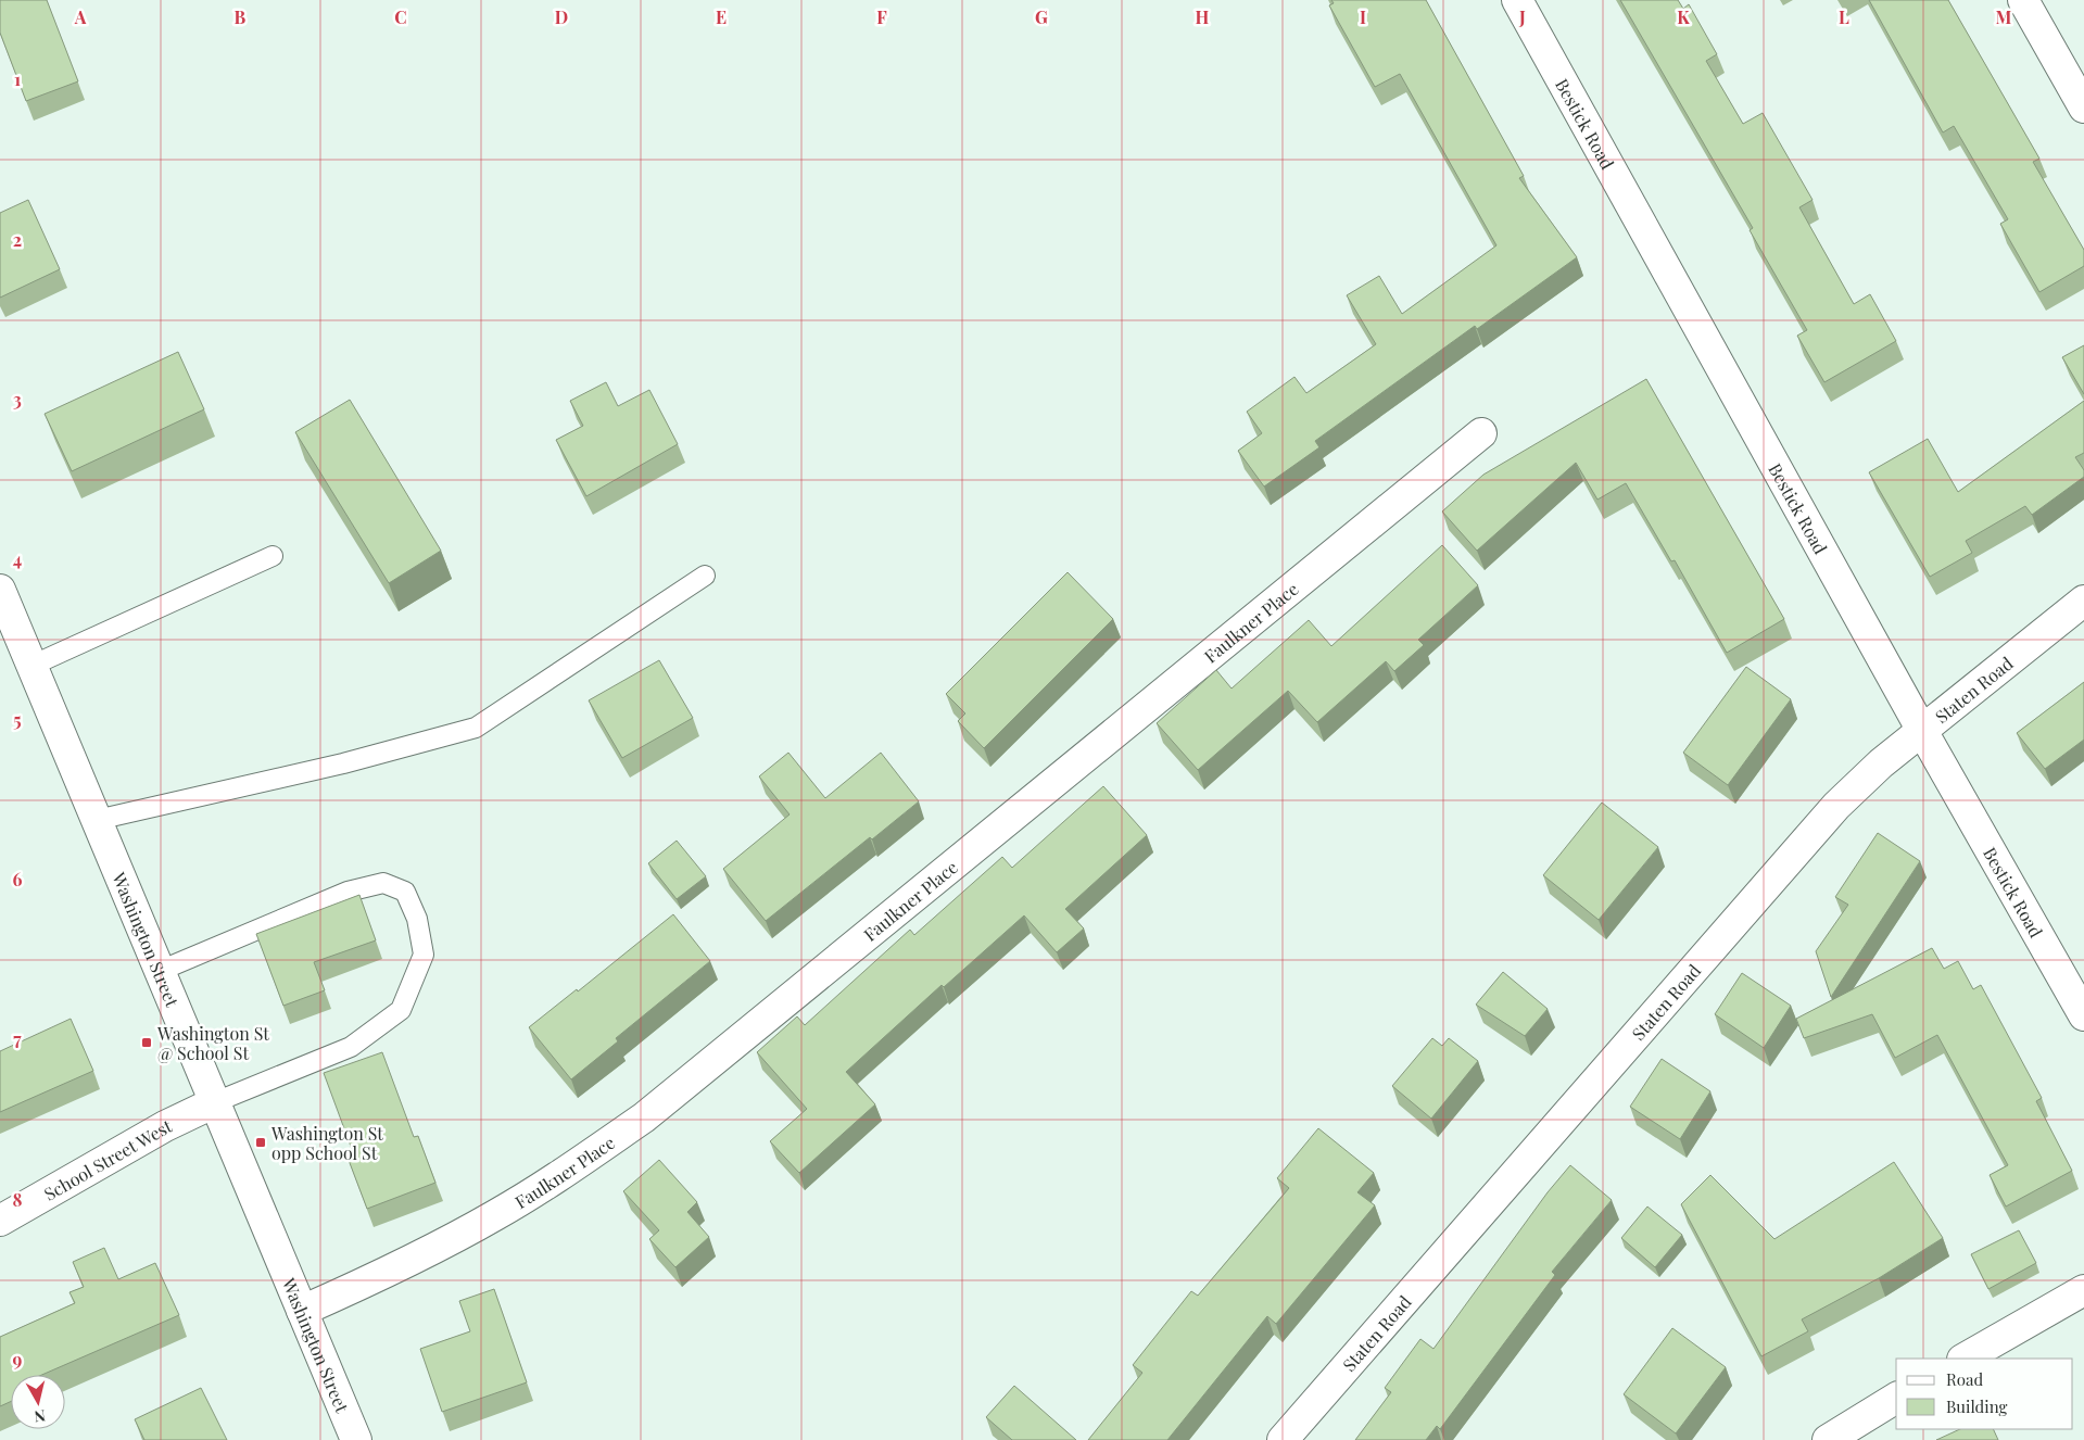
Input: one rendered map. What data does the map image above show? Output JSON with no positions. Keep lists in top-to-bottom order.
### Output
{
  "streets": {
    "street": [
      "Bestick Road",
      "Faulkner Place",
      "Staten Road",
      "Washington Street",
      "School Street West"
    ]
  },
  "crossings": [
    ["Bestick Road", "Staten Road"],
    ["Faulkner Place", "Washington Street"],
    ["Washington Street", "School Street West"]
  ],
  "places": {
    "transit": ["Washington St @ School St", "Washington St opp School St"]
  },
  "legend": ["Road", "Building"],
  "north": "bottom",
  "grid": {
    "columns": [
      "A",
      "B",
      "C",
      "D",
      "E",
      "F",
      "G",
      "H",
      "I",
      "J",
      "K",
      "L",
      "M"
    ],
    "rows": [
      "1",
      "2",
      "3",
      "4",
      "5",
      "6",
      "7",
      "8",
      "9"
    ]
  }
}
